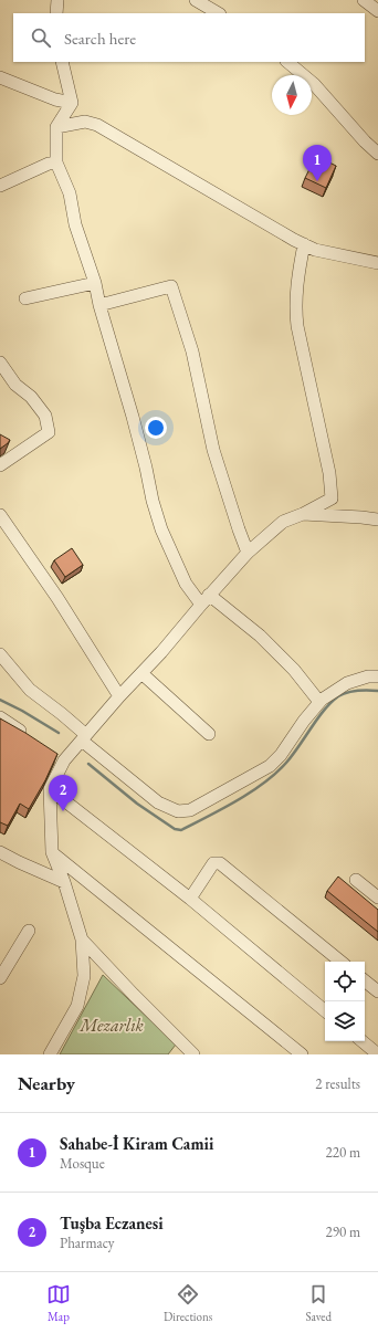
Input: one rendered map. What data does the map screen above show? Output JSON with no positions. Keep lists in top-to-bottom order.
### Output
{
  "parks": ["Mezarlık"],
  "north": "bottom",
  "page": {
    "search": "Search here",
    "pins": ["1", "2"],
    "heading": ["Nearby", "2 results"],
    "list": [
      {
        "mark": "1",
        "name": "Sahabe-İ Kiram Camii",
        "note": "Mosque",
        "value": "220 m"
      },
      {
        "mark": "2",
        "name": "Tuşba Eczanesi",
        "note": "Pharmacy",
        "value": "290 m"
      }
    ],
    "nav": ["Map", "Directions", "Saved"]
  }
}
